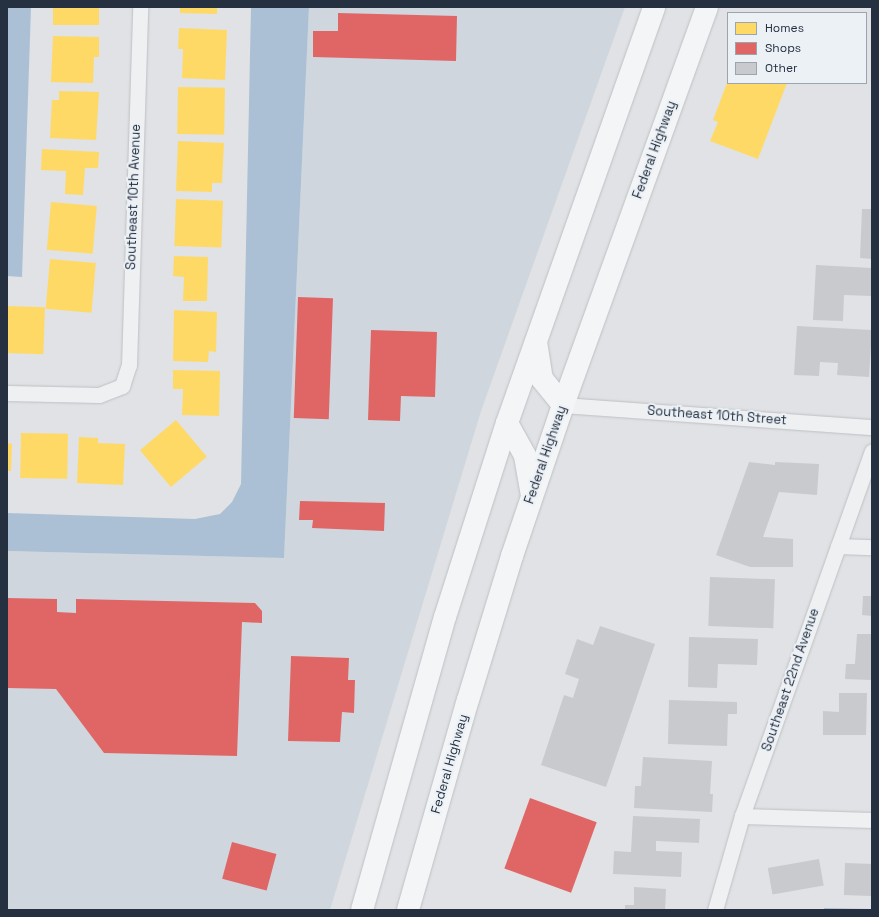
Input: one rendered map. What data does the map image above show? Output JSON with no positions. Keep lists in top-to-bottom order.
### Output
{
  "streets": {
    "main road": ["Federal Highway"],
    "street": ["Southeast 10th Avenue", "Southeast 10th Street", "Southeast 22nd Avenue"]
  },
  "crossings": [
    ["Federal Highway", "Southeast 10th Street"]
  ],
  "legend": ["Homes", "Shops", "Other"]
}
